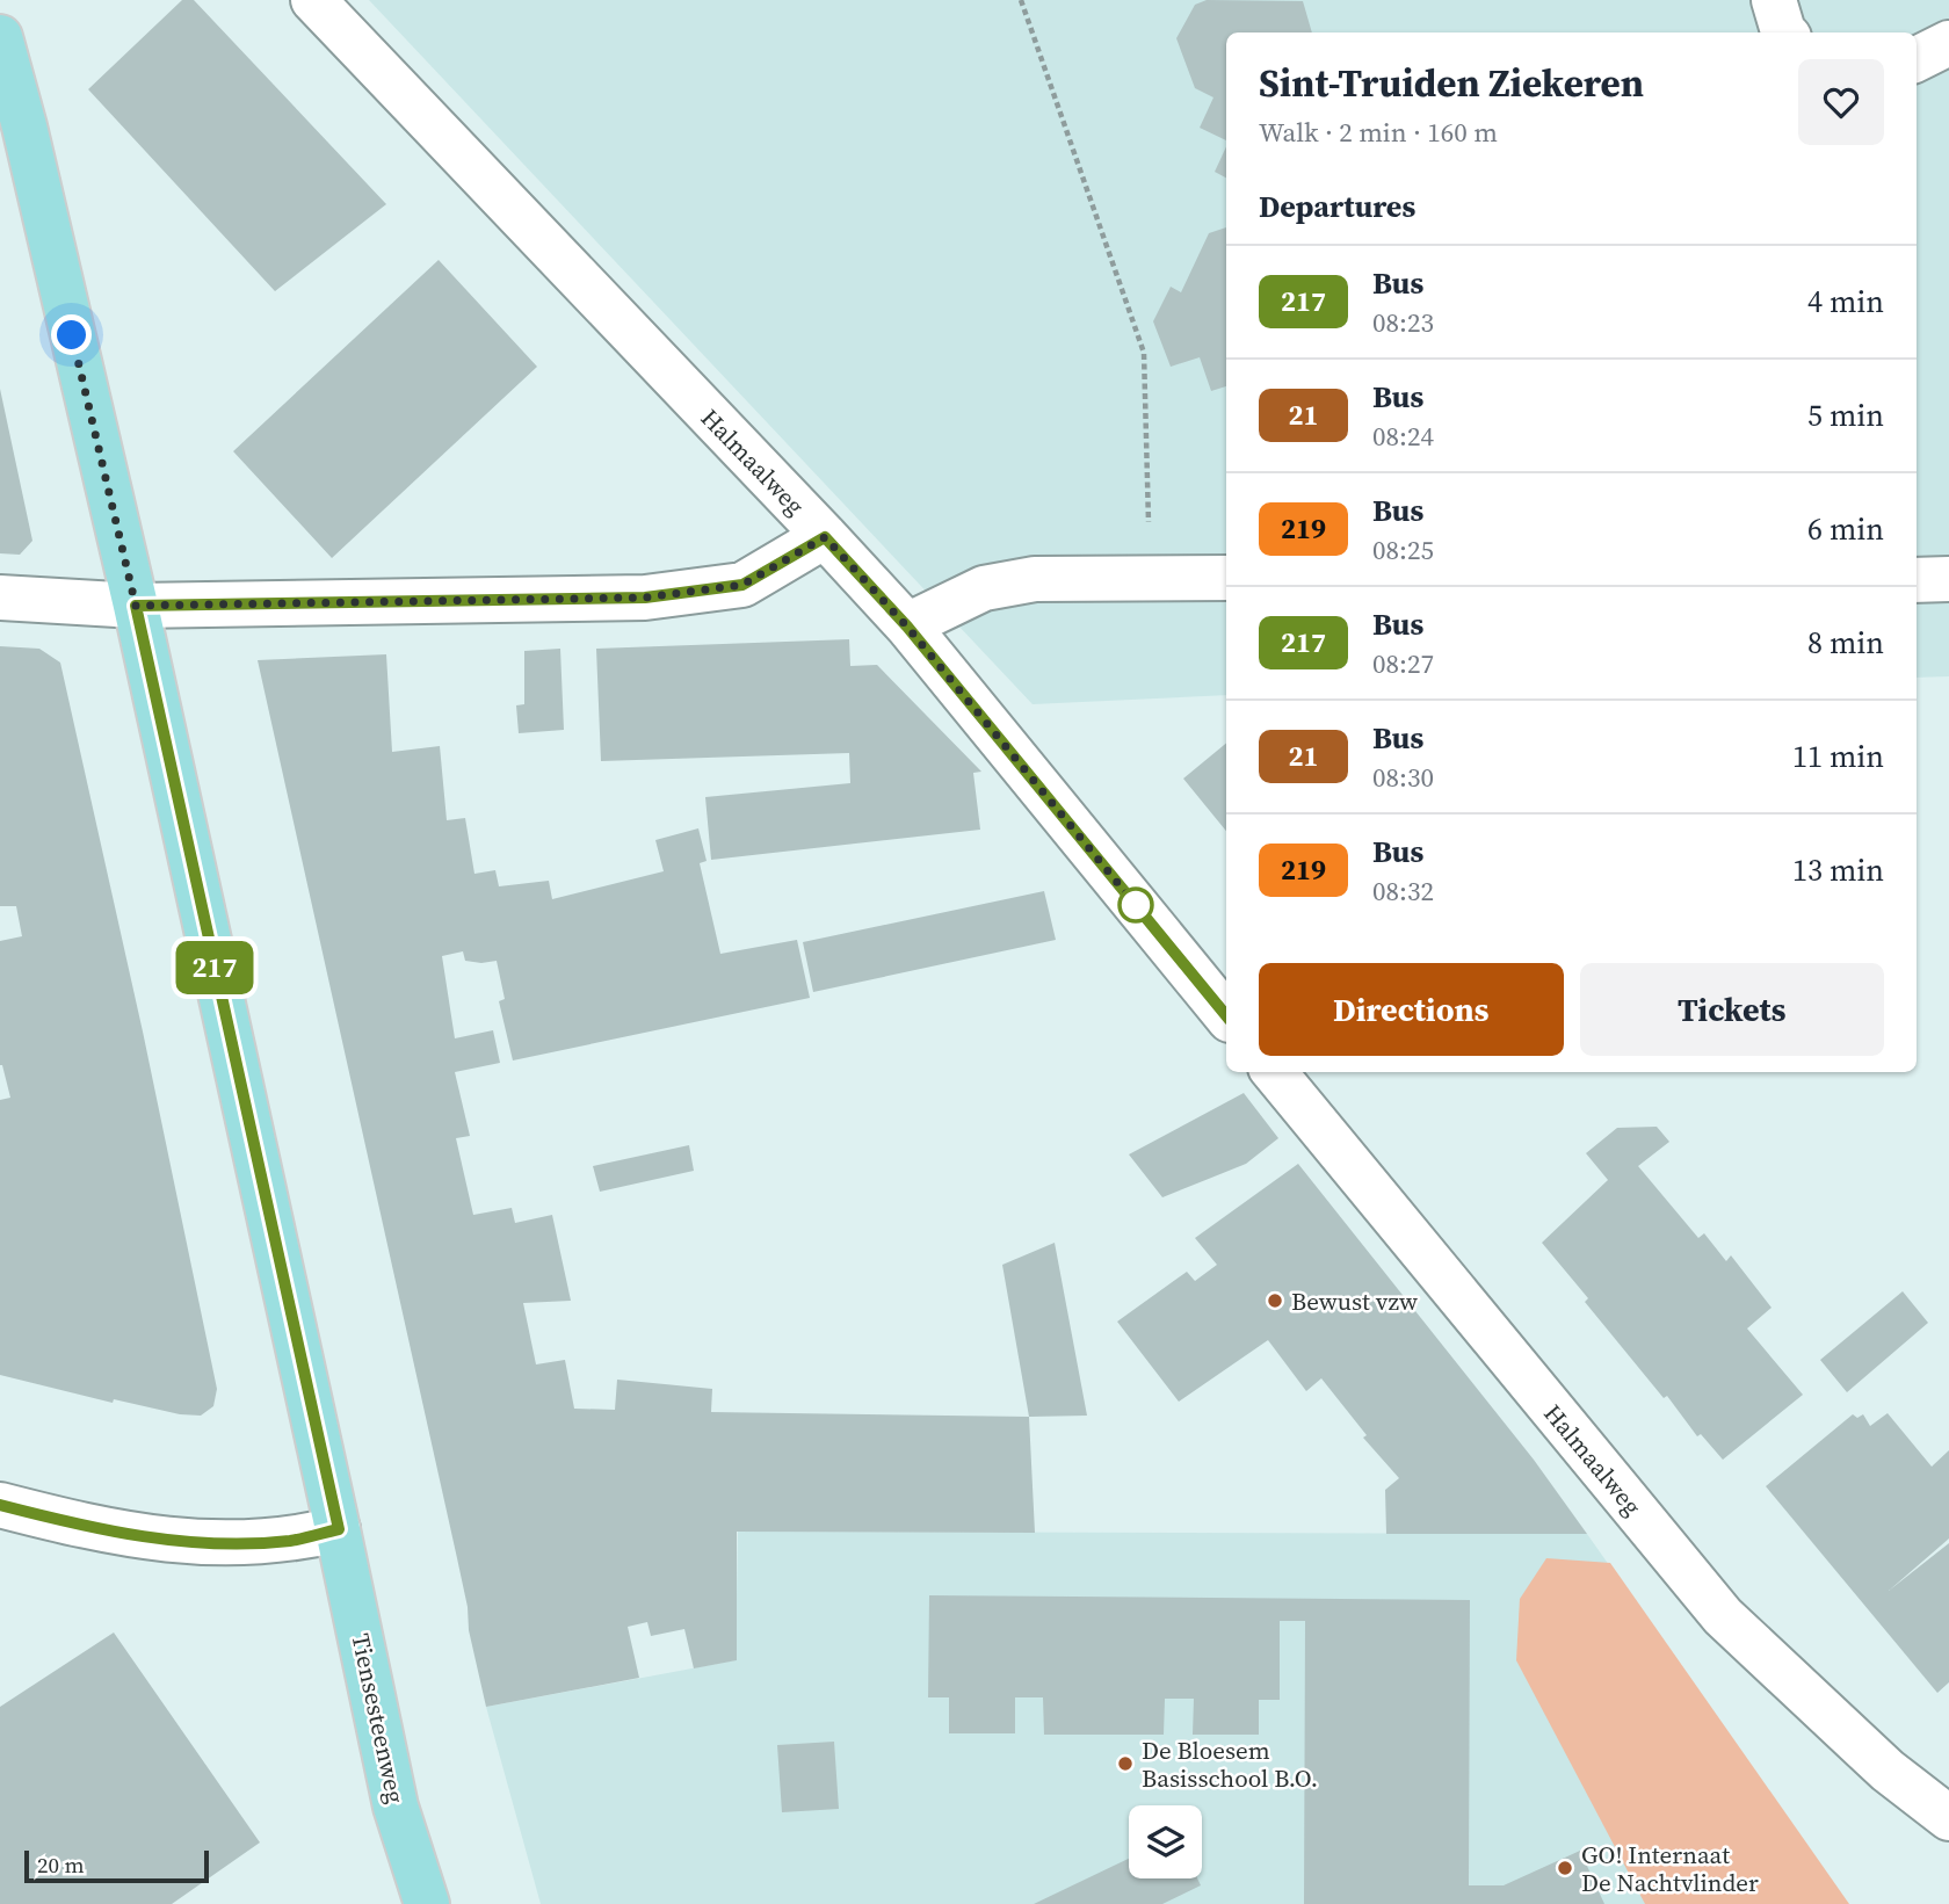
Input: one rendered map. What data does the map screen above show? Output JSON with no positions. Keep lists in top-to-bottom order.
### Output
{
  "streets": {
    "main road": ["Tiensesteenweg"],
    "street": ["Halmaalweg"]
  },
  "places": ["Bewust vzw", "De Bloesem Basisschool B.O.", "GO! Internaat De Nachtvlinder"],
  "lines": ["bus line 217"],
  "scale_bar": "20 m",
  "page": {
    "on_map": "217",
    "heading": [
      ["Sint-Truiden Ziekeren", "Walk · 2 min · 160 m"],
      "Departures"
    ],
    "list": [
      {
        "mark": "217",
        "name": "Bus",
        "note": "08:23",
        "value": "4 min"
      },
      {
        "mark": "21",
        "name": "Bus",
        "note": "08:24",
        "value": "5 min"
      },
      {
        "mark": "219",
        "name": "Bus",
        "note": "08:25",
        "value": "6 min"
      },
      {
        "mark": "217",
        "name": "Bus",
        "note": "08:27",
        "value": "8 min"
      },
      {
        "mark": "21",
        "name": "Bus",
        "note": "08:30",
        "value": "11 min"
      },
      {
        "mark": "219",
        "name": "Bus",
        "note": "08:32",
        "value": "13 min"
      }
    ],
    "buttons": ["Directions", "Tickets"],
    "scale": "20 m"
  }
}
